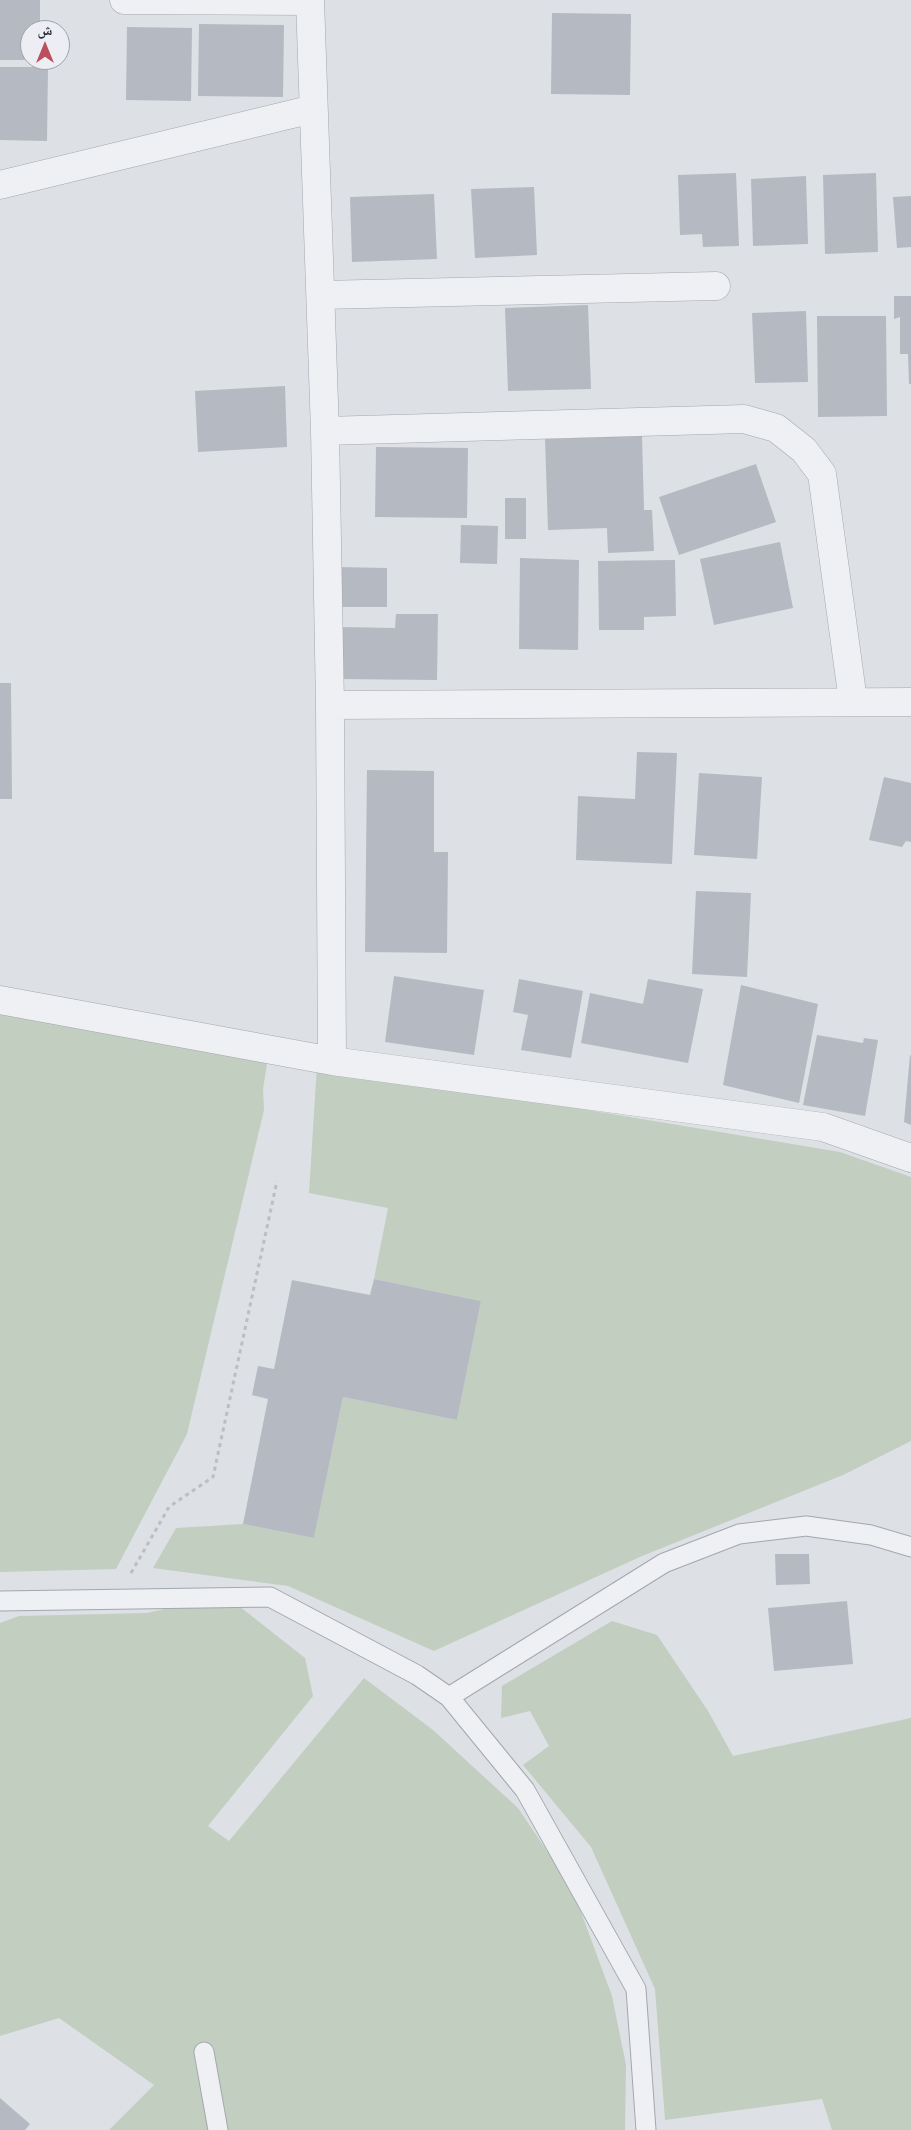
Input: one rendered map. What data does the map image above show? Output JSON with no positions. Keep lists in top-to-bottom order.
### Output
{
  "north": "top"
}
